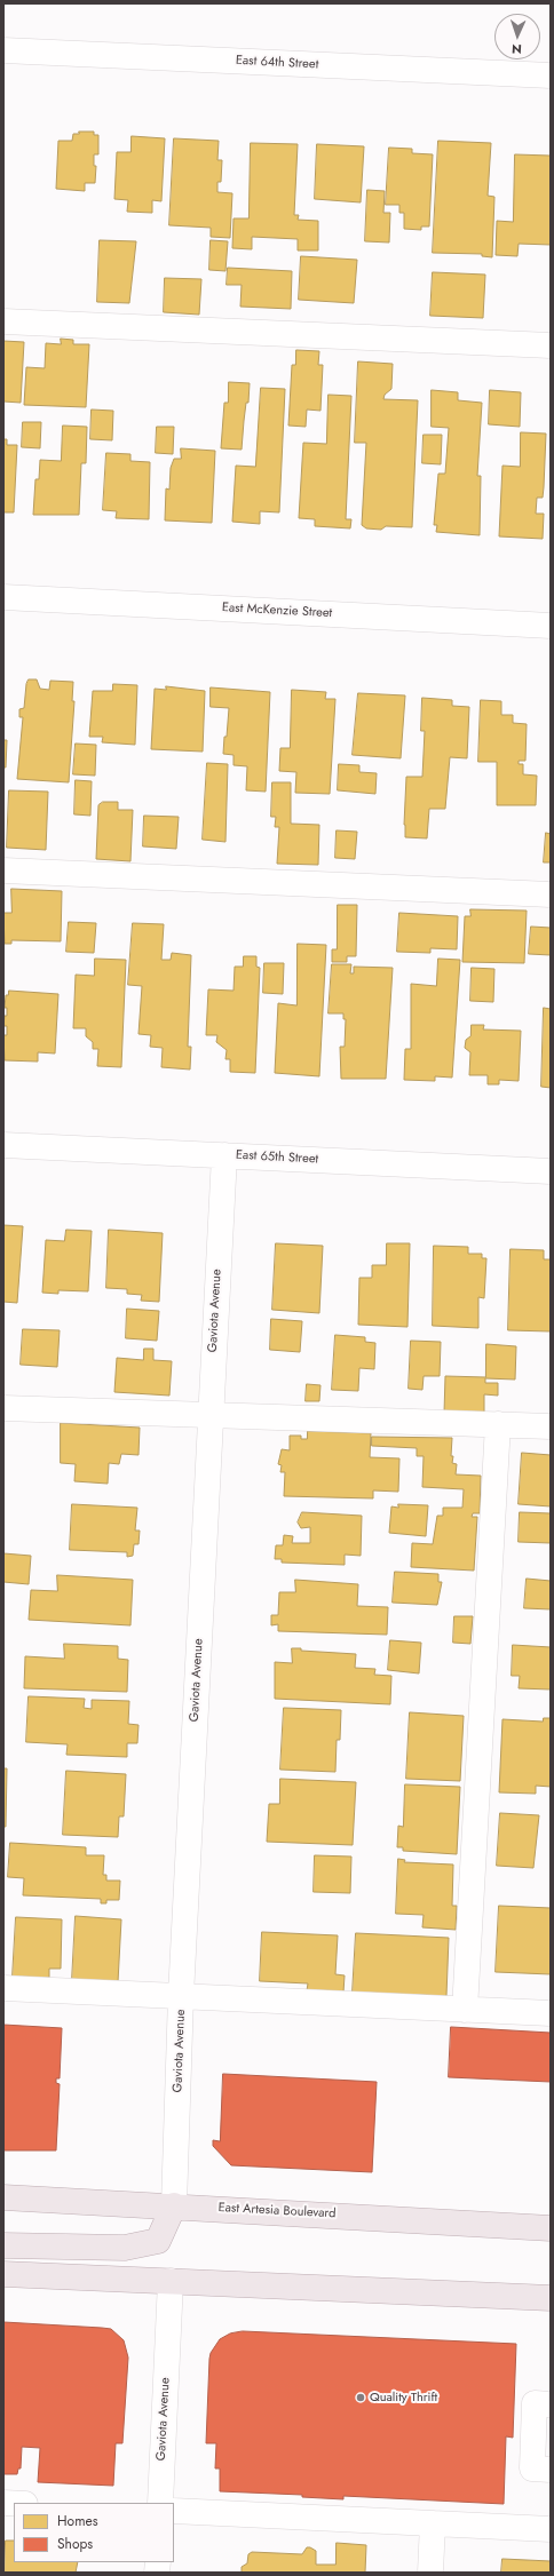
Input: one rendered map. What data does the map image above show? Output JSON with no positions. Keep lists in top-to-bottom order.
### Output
{
  "streets": {
    "main road": ["East Artesia Boulevard"],
    "street": [
      "East 64th Street",
      "East McKenzie Street",
      "East 65th Street",
      "Gaviota Avenue"
    ]
  },
  "crossings": [
    ["East 65th Street", "Gaviota Avenue"],
    ["Gaviota Avenue", "East Artesia Boulevard"]
  ],
  "places": ["Quality Thrift"],
  "legend": ["Homes", "Shops"],
  "north": "bottom"
}
